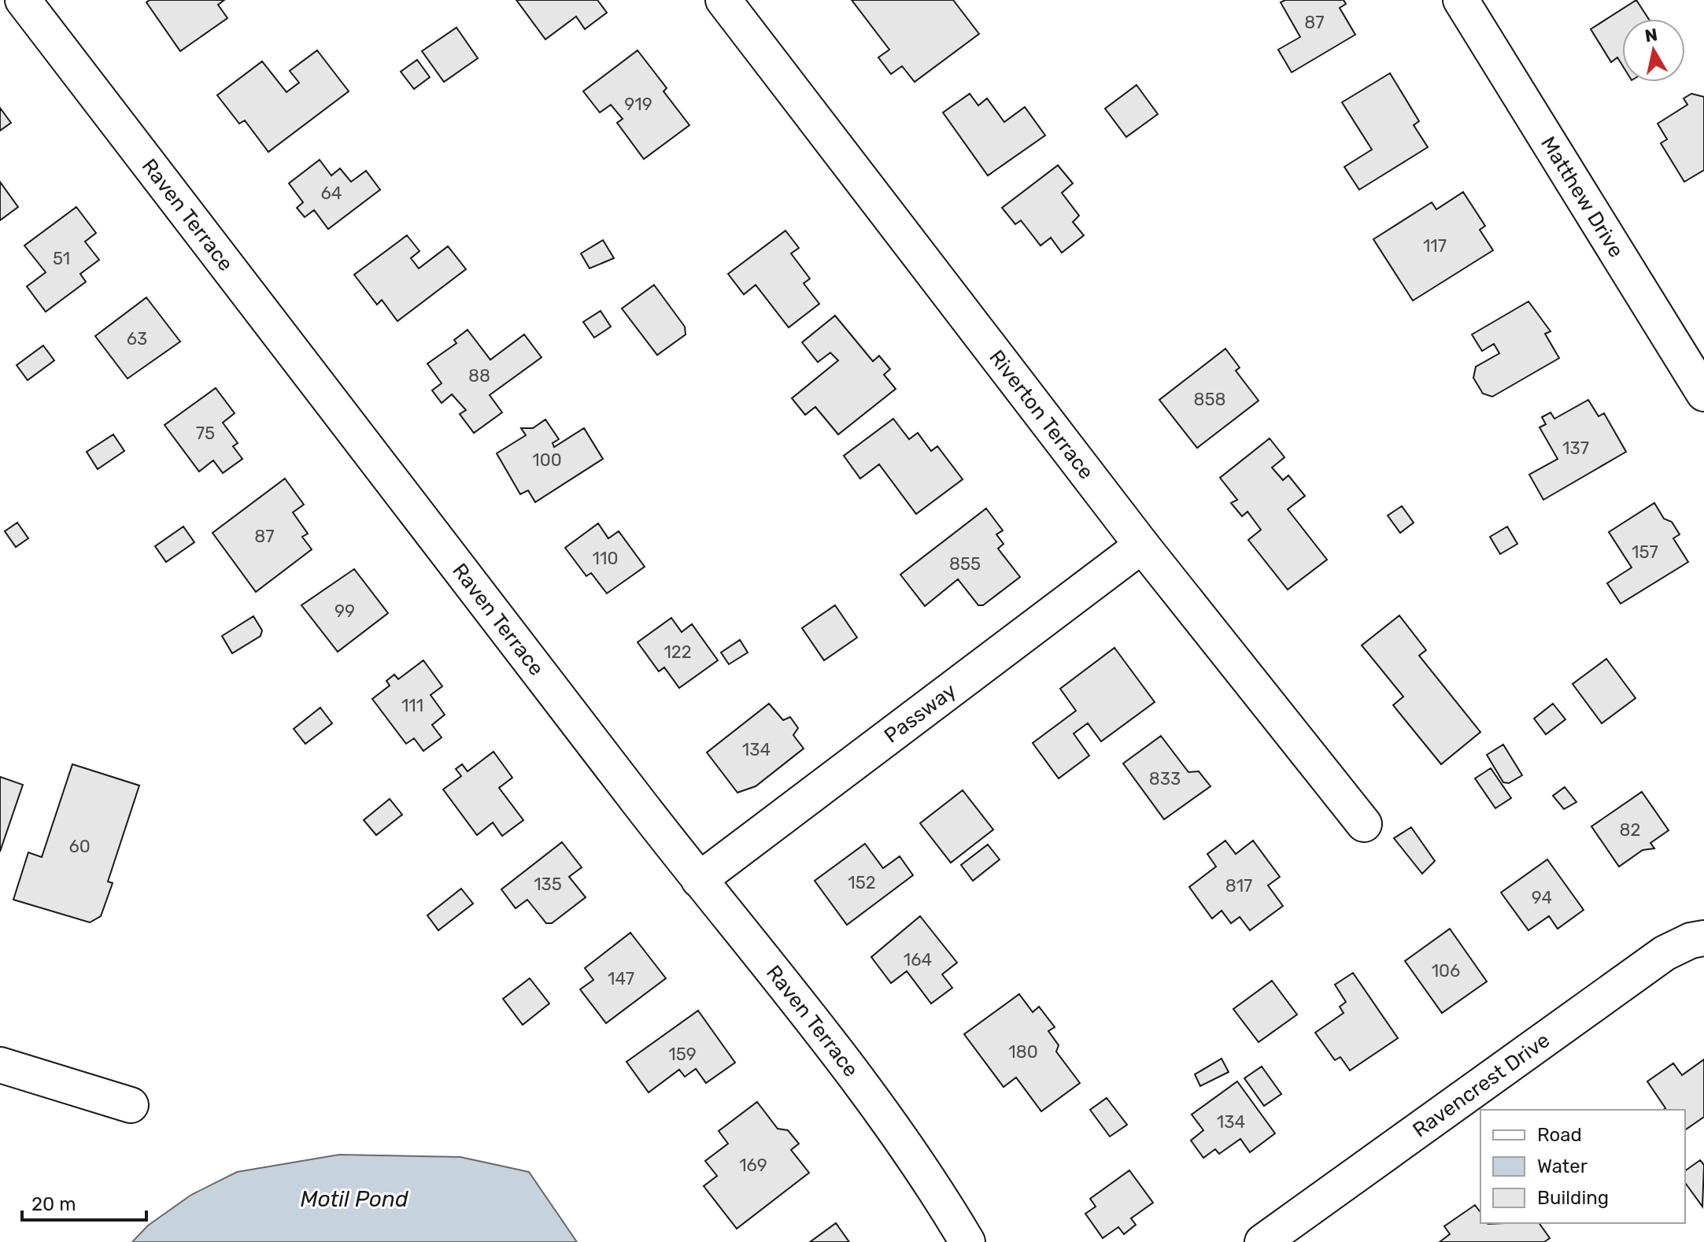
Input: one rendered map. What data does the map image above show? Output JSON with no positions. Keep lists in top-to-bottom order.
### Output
{
  "streets": {
    "street": [
      "Matthew Drive",
      "Raven Terrace",
      "Riverton Terrace",
      "Passway",
      "Ravencrest Drive"
    ]
  },
  "crossings": [
    ["Raven Terrace", "Passway"],
    ["Riverton Terrace", "Passway"]
  ],
  "water": ["Motil Pond"],
  "house_numbers": [
    "87",
    "919",
    "64",
    "117",
    "51",
    "63",
    "88",
    "858",
    "75",
    "137",
    "100",
    "87",
    "157",
    "110",
    "855",
    "99",
    "122",
    "111",
    "134",
    "833",
    "82",
    "60",
    "152",
    "135",
    "817",
    "94",
    "164",
    "106",
    "147",
    "180",
    "159",
    "134",
    "169"
  ],
  "legend": ["Road", "Water", "Building"],
  "scale_bar": "20 m",
  "north": "top"
}
